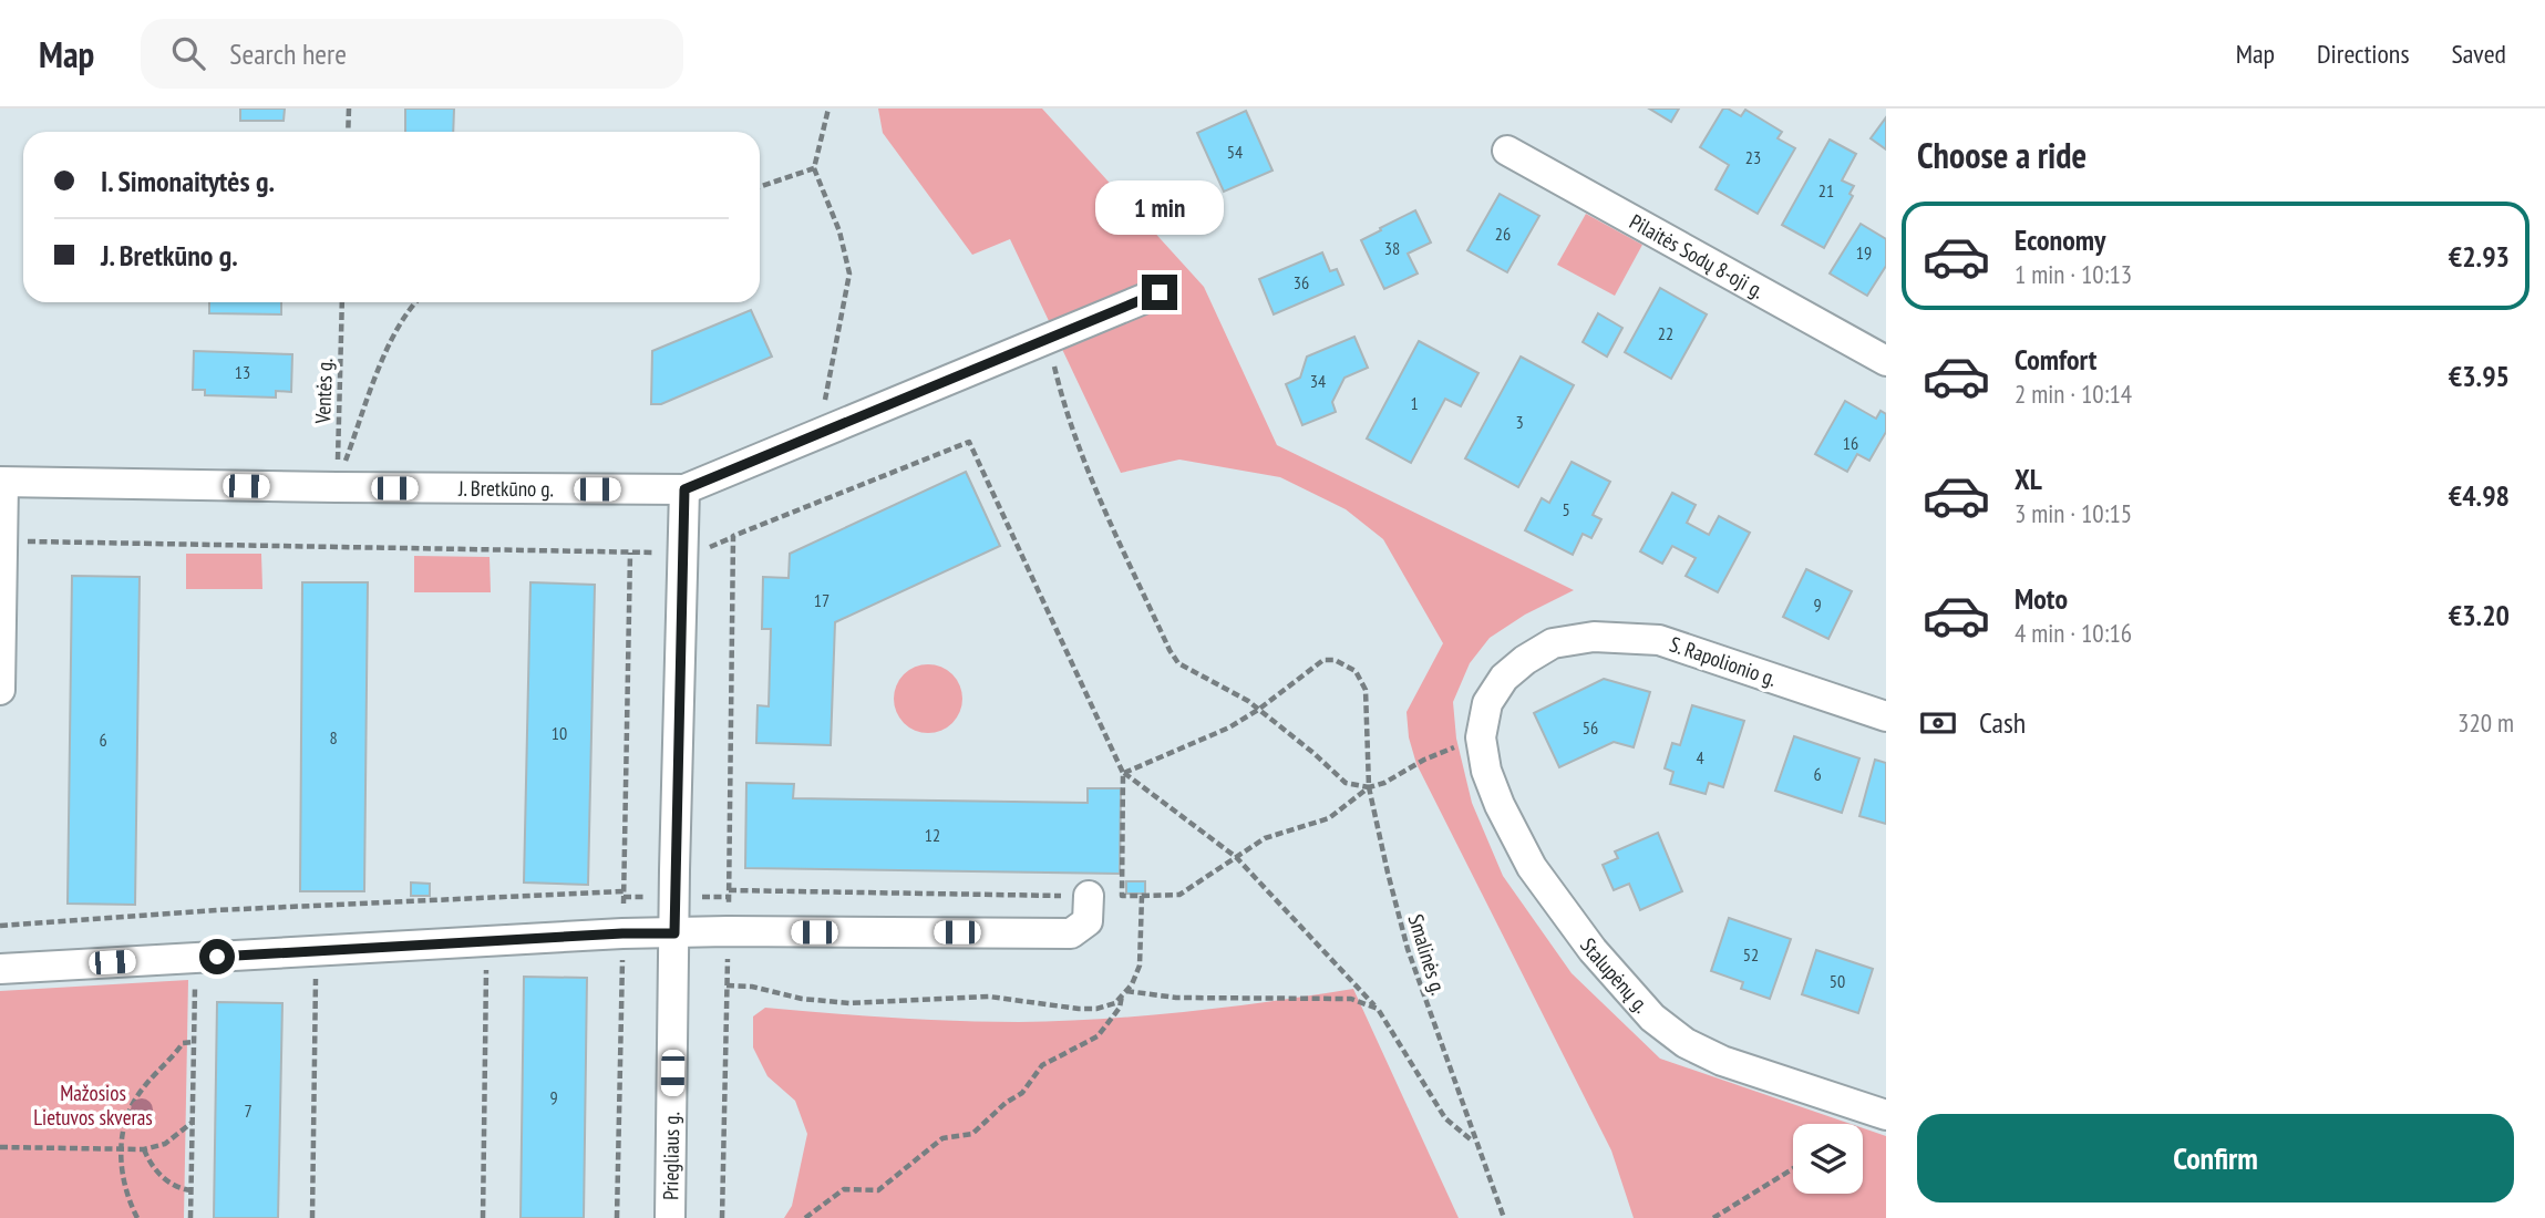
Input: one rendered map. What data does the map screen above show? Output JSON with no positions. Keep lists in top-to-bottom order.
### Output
{
  "streets": {
    "street": [
      "Pilaitės Sodų 8-oji g.",
      "J. Bretkūno g.",
      "S. Rapolionio g.",
      "Stalupėnų g.",
      "Priegliaus g."
    ],
    "path": ["Ventės g.", "Smalinės g."]
  },
  "crossings": [
    ["Ventės g.", "J. Bretkūno g."],
    ["J. Bretkūno g.", "Priegliaus g."],
    ["S. Rapolionio g.", "Stalupėnų g."]
  ],
  "parks": ["Mažosios Lietuvos skveras"],
  "house_numbers": [
    "54",
    "23",
    "21",
    "26",
    "38",
    "19",
    "36",
    "22",
    "13",
    "34",
    "1",
    "3",
    "16",
    "5",
    "17",
    "9",
    "56",
    "10",
    "8",
    "6",
    "4",
    "6",
    "12",
    "52",
    "50",
    "9",
    "7"
  ],
  "page": {
    "header": "Map",
    "search": "Search here",
    "nav": ["Map", "Directions", "Saved"],
    "heading": "Choose a ride",
    "banner": ["I. Simonaitytės g.", "J. Bretkūno g."],
    "bubble": "1 min",
    "list": [
      {
        "name": "Economy",
        "note": "1 min · 10:13",
        "value": "€2.93"
      },
      {
        "name": "Comfort",
        "note": "2 min · 10:14",
        "value": "€3.95"
      },
      {
        "name": "XL",
        "note": "3 min · 10:15",
        "value": "€4.98"
      },
      {
        "name": "Moto",
        "note": "4 min · 10:16",
        "value": "€3.20"
      }
    ],
    "pay": ["Cash", "320 m"],
    "buttons": "Confirm"
  }
}
